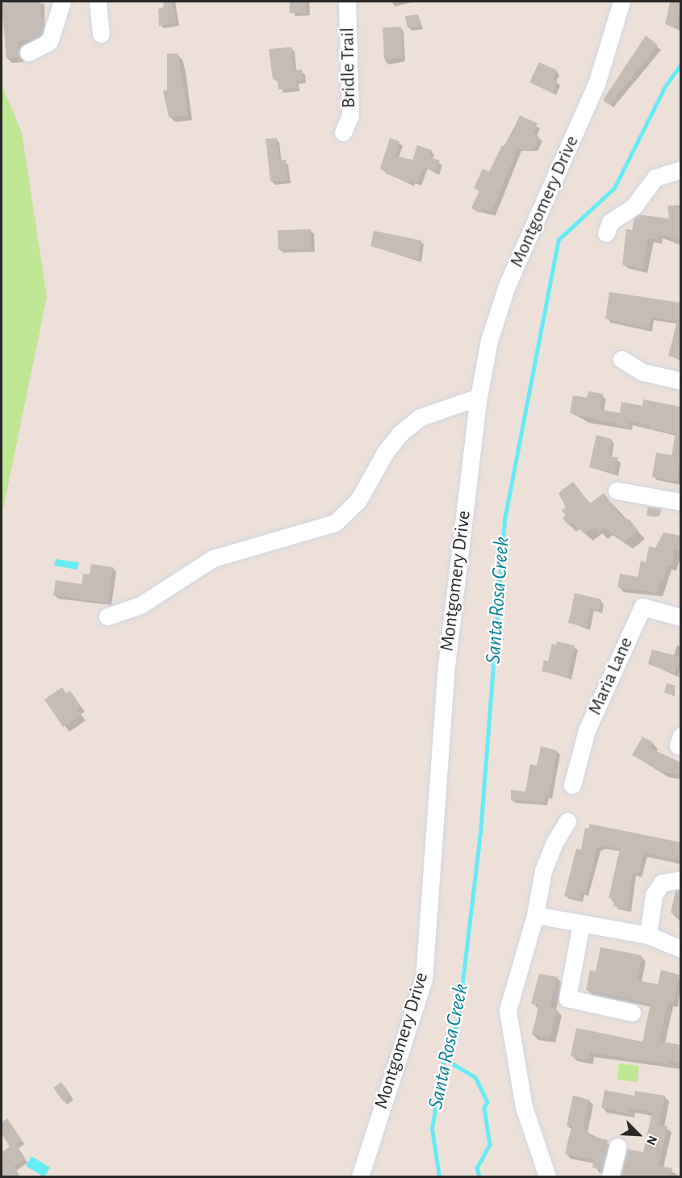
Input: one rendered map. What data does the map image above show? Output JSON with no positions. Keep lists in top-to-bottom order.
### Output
{
  "streets": {
    "street": ["Bridle Trail", "Montgomery Drive", "Maria Lane"]
  },
  "water": ["Santa Rosa Creek"],
  "north": "bottom right"
}
